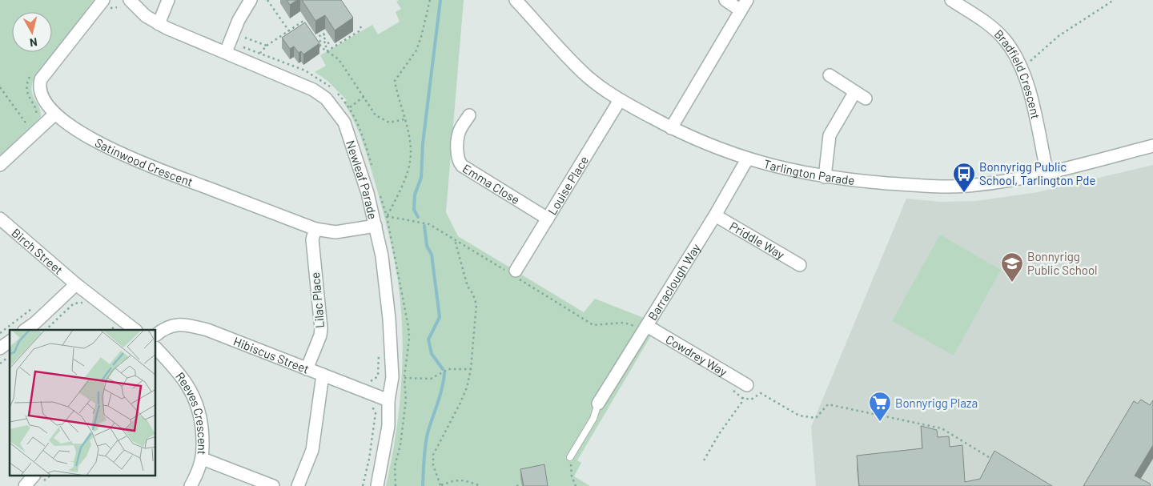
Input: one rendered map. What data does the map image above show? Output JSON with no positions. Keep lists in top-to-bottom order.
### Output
{
  "streets": {
    "street": [
      "Bradfield Crescent",
      "Satinwood Crescent",
      "Tarlington Parade",
      "Newleaf Parade",
      "Emma Close",
      "Louise Place",
      "Priddle Way",
      "Birch Street",
      "Barraclough Way",
      "Lilac Place",
      "Hibiscus Street",
      "Cowdrey Way",
      "Reeves Crescent"
    ]
  },
  "crossings": [
    ["Bradfield Crescent", "Tarlington Parade"],
    ["Satinwood Crescent", "Newleaf Parade"],
    ["Satinwood Crescent", "Lilac Place"],
    ["Tarlington Parade", "Louise Place"],
    ["Tarlington Parade", "Barraclough Way"],
    ["Newleaf Parade", "Hibiscus Street"],
    ["Emma Close", "Louise Place"],
    ["Priddle Way", "Barraclough Way"],
    ["Barraclough Way", "Cowdrey Way"],
    ["Lilac Place", "Hibiscus Street"]
  ],
  "places": {
    "bus stop": ["Bonnyrigg Public School, Tarlington Pde"],
    "school or university": ["Bonnyrigg Public School"],
    "supermarket": ["Bonnyrigg Plaza"]
  },
  "north": "bottom"
}
